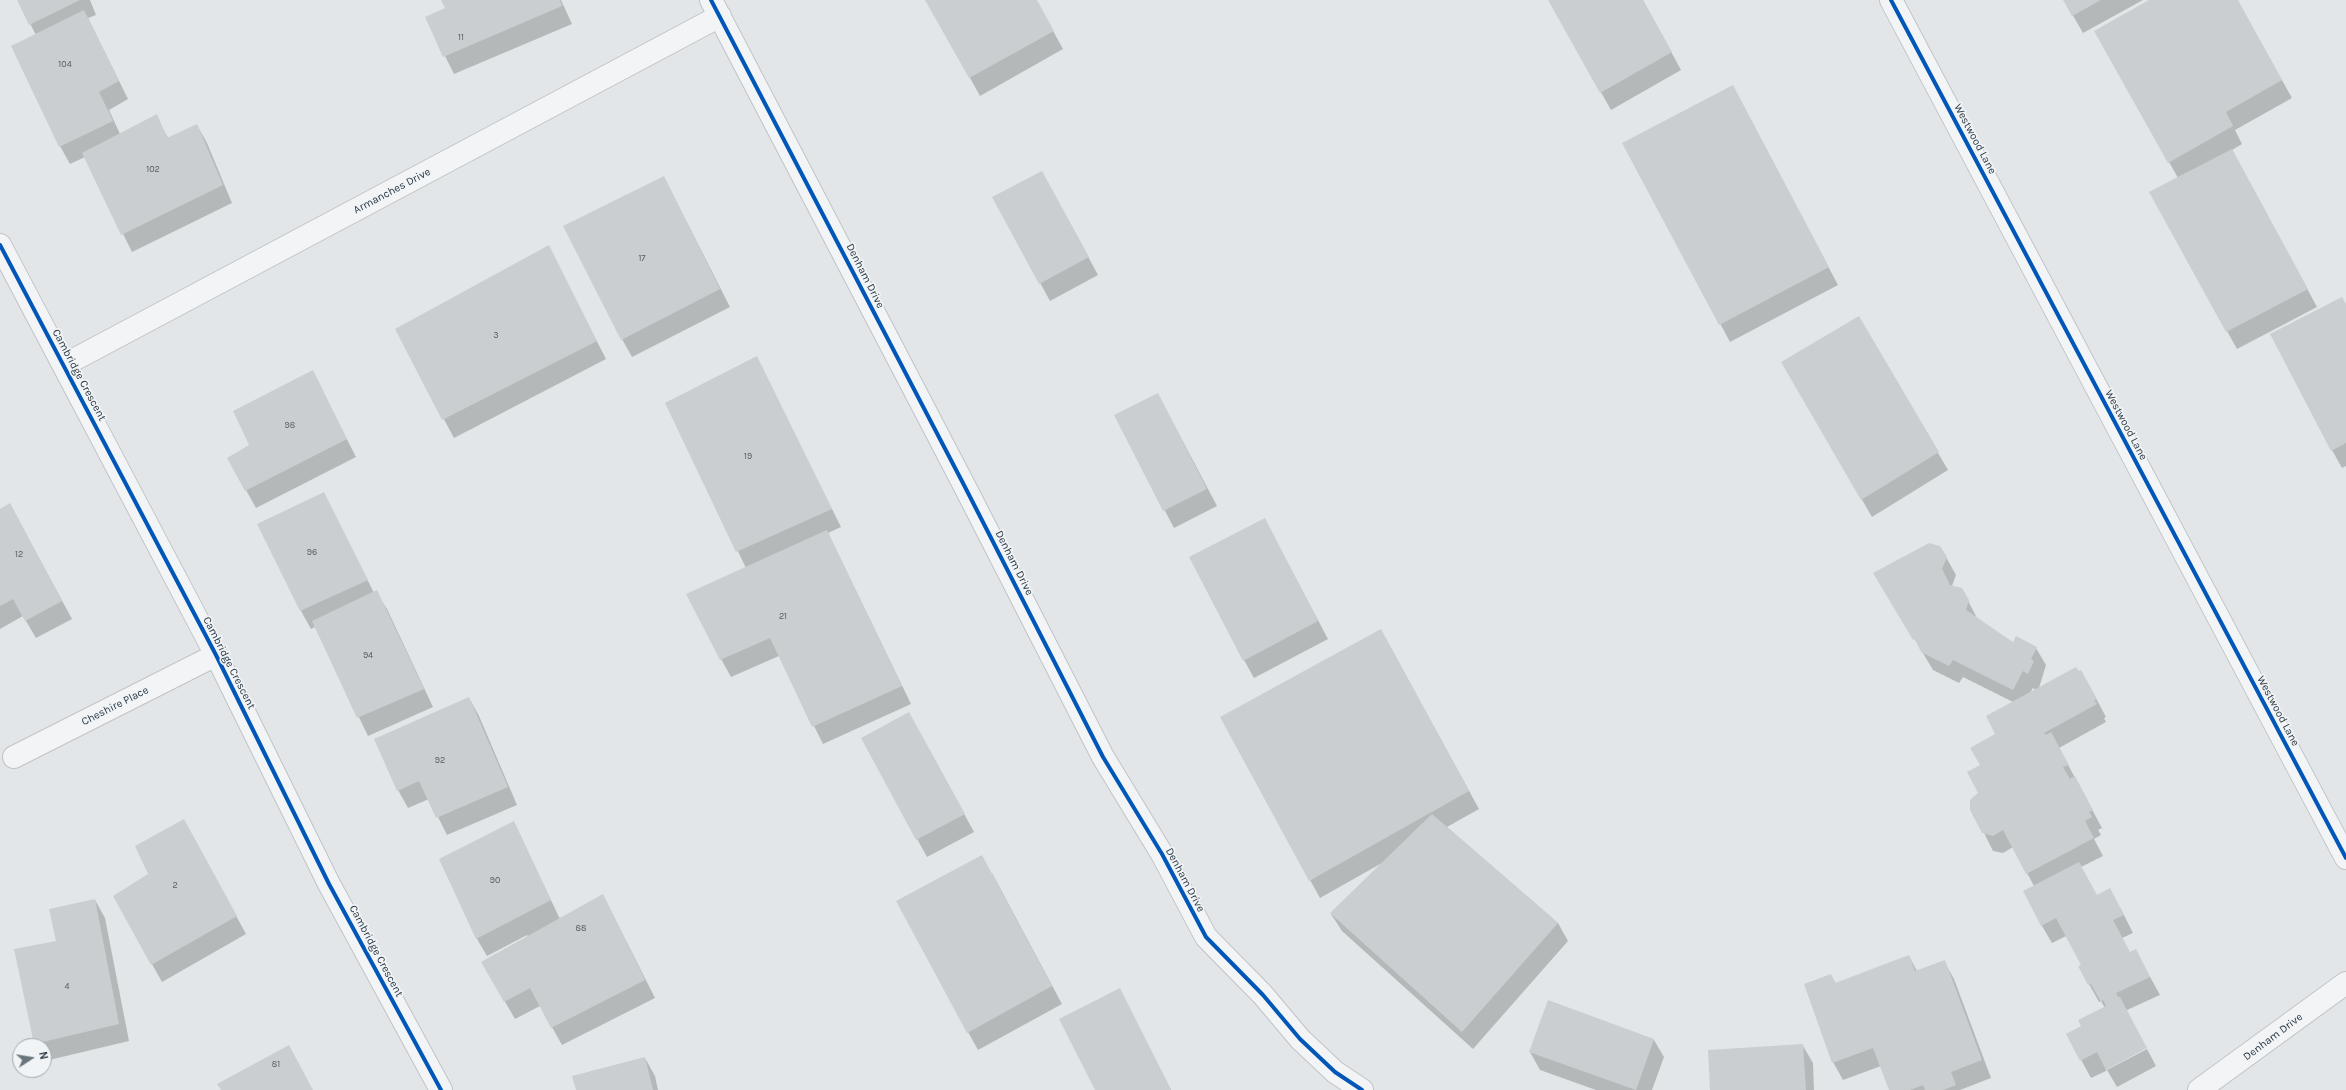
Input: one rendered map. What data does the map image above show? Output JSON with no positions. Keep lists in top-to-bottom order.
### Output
{
  "streets": {
    "street": [
      "Westwood Lane",
      "Armanches Drive",
      "Denham Drive",
      "Cambridge Crescent",
      "Cheshire Place"
    ]
  },
  "crossings": [
    ["Armanches Drive", "Denham Drive"],
    ["Armanches Drive", "Cambridge Crescent"],
    ["Cambridge Crescent", "Cheshire Place"]
  ],
  "house_numbers": [
    "11",
    "104",
    "102",
    "17",
    "3",
    "98",
    "19",
    "96",
    "12",
    "21",
    "94",
    "92",
    "90",
    "2",
    "88",
    "4",
    "81"
  ],
  "north": "right"
}
